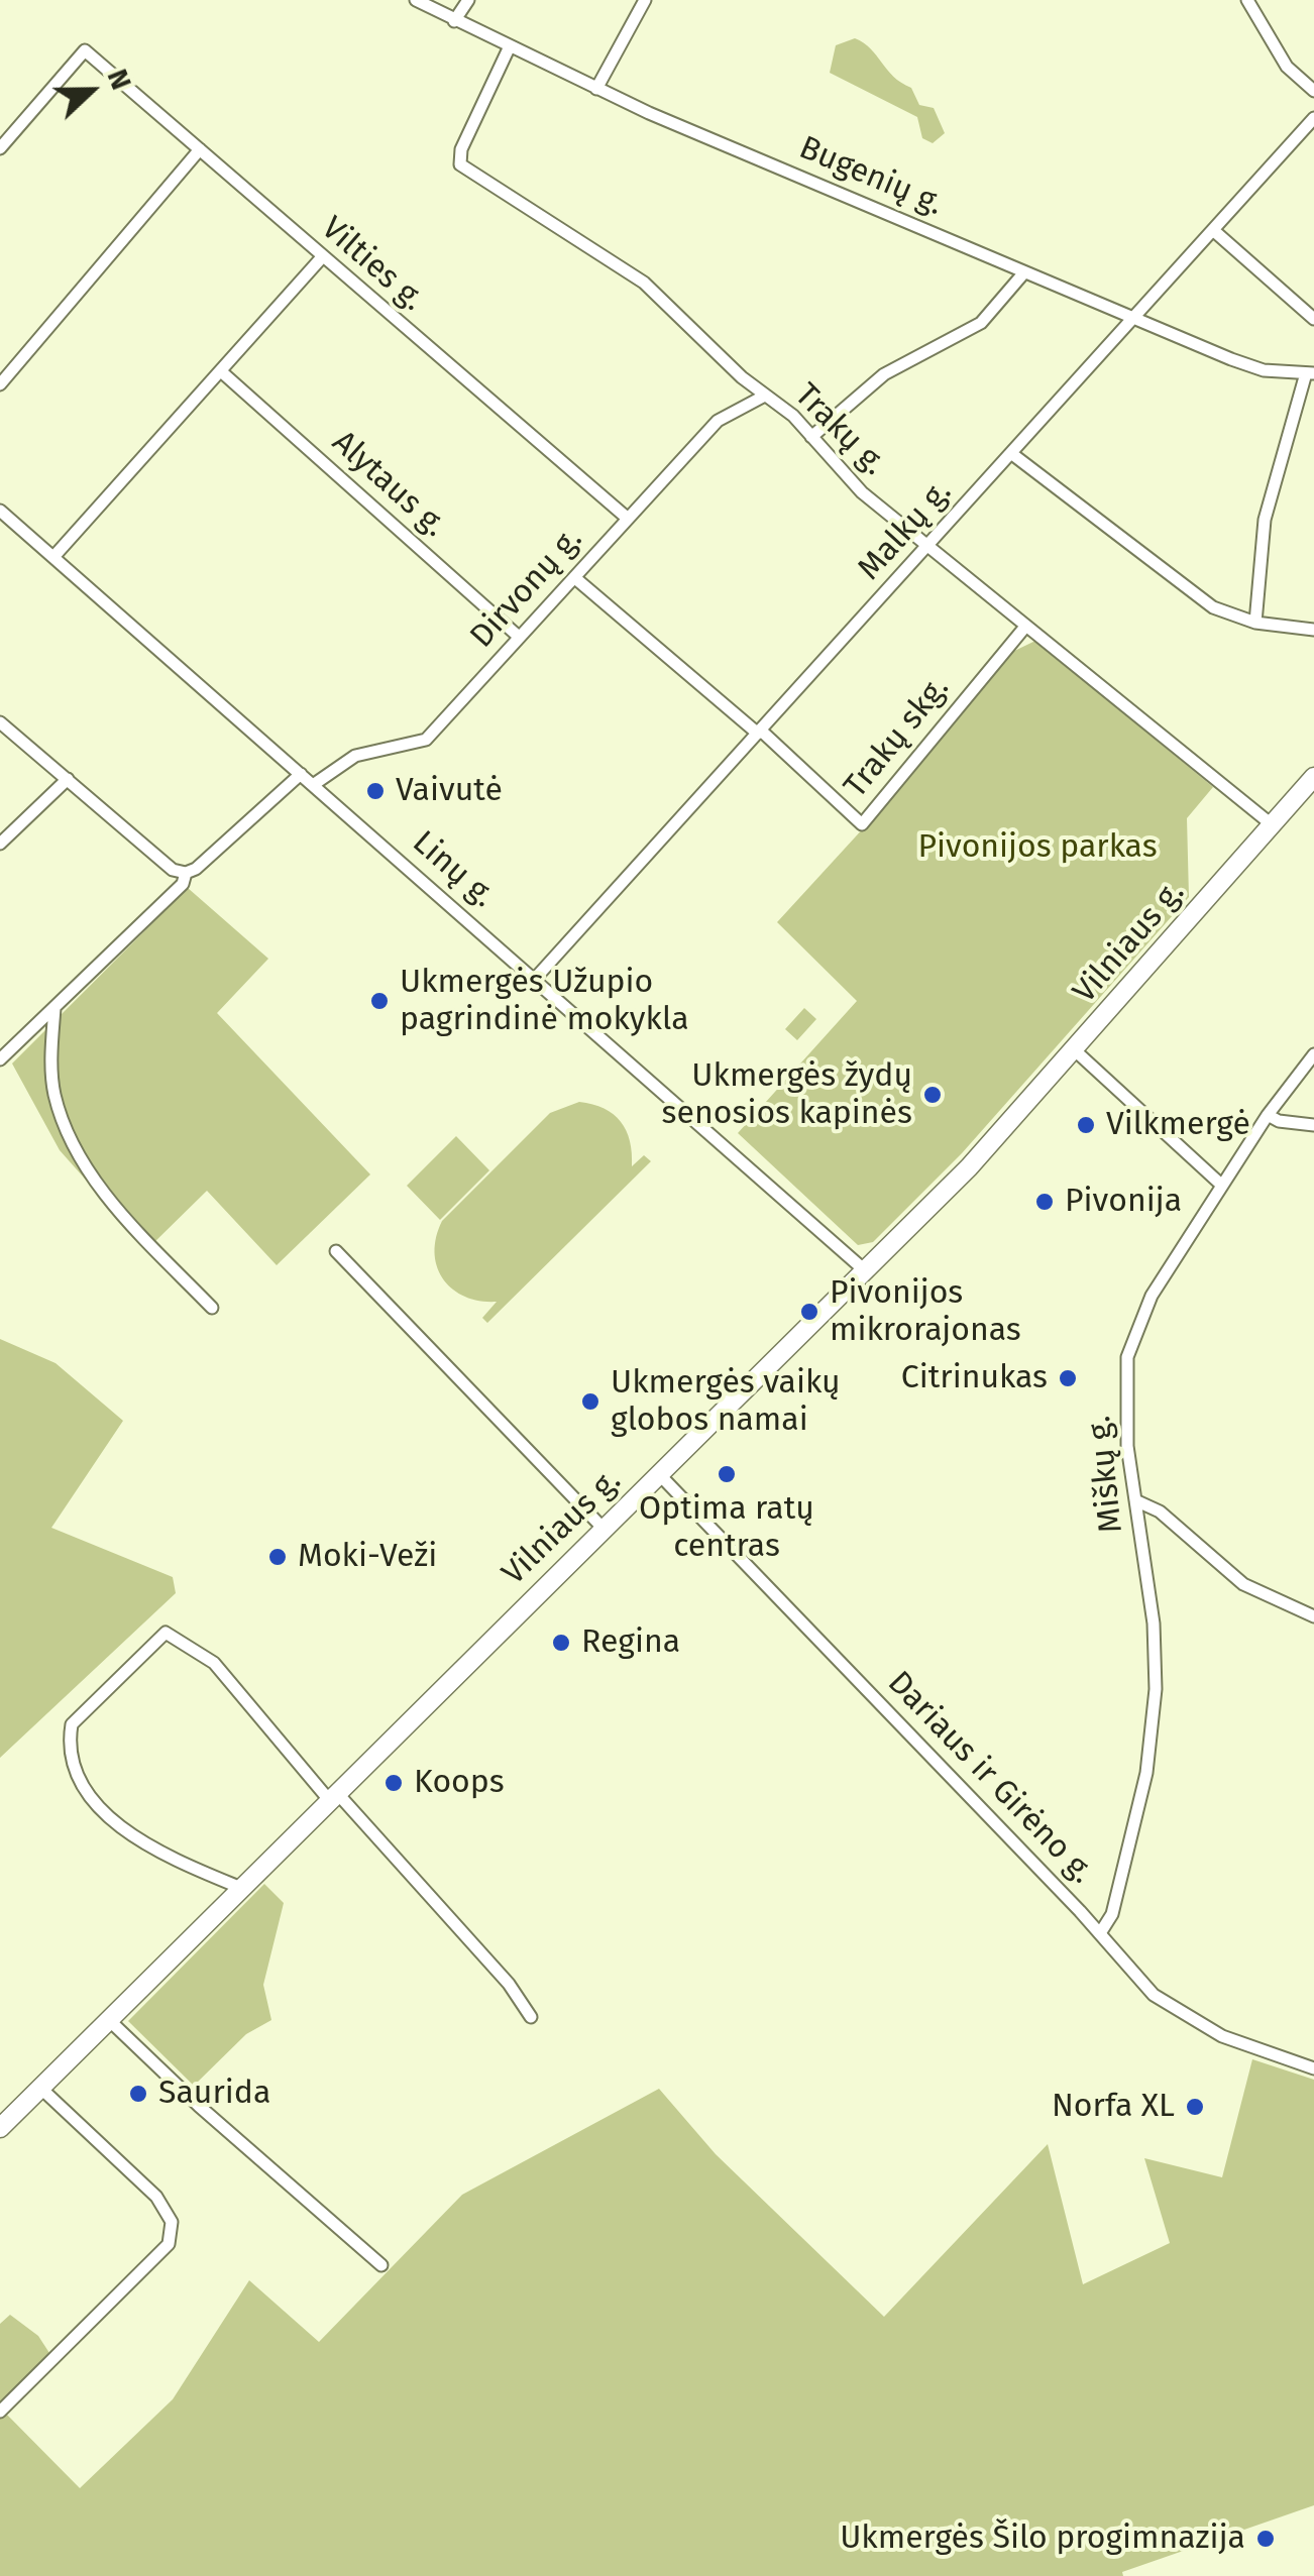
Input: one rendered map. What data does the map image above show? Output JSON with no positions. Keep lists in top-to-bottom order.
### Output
{
  "streets": {
    "main road": ["Vilniaus g."],
    "street": [
      "Bugenių g.",
      "Vilties g.",
      "Trakų g.",
      "Alytaus g.",
      "Malkų g.",
      "Dirvonų g.",
      "Trakų skg.",
      "Linų g.",
      "Miškų g.",
      "Dariaus ir Girėno g."
    ]
  },
  "crossings": [
    ["Bugenių g.", "Trakų g."],
    ["Bugenių g.", "Malkų g."],
    ["Vilties g.", "Dirvonų g."],
    ["Trakų g.", "Malkų g."],
    ["Trakų g.", "Dirvonų g."],
    ["Trakų g.", "Trakų skg."],
    ["Trakų g.", "Vilniaus g."],
    ["Alytaus g.", "Dirvonų g."],
    ["Malkų g.", "Trakų skg."],
    ["Malkų g.", "Linų g."],
    ["Dirvonų g.", "Linų g."],
    ["Linų g.", "Vilniaus g."],
    ["Vilniaus g.", "Dariaus ir Girėno g."],
    ["Miškų g.", "Dariaus ir Girėno g."]
  ],
  "parks": ["Pivonijos parkas"],
  "places": [
    "Vaivutė",
    "Ukmergės Užupio pagrindinė mokykla",
    "Ukmergės žydų senosios kapinės",
    "Vilkmergė",
    "Pivonija",
    "Pivonijos mikrorajonas",
    "Citrinukas",
    "Ukmergės vaikų globos namai",
    "Optima ratų centras",
    "Moki-Veži",
    "Regina",
    "Koops",
    "Saurida",
    "Norfa XL",
    "Ukmergės Šilo progimnazija"
  ],
  "north": "right"
}
